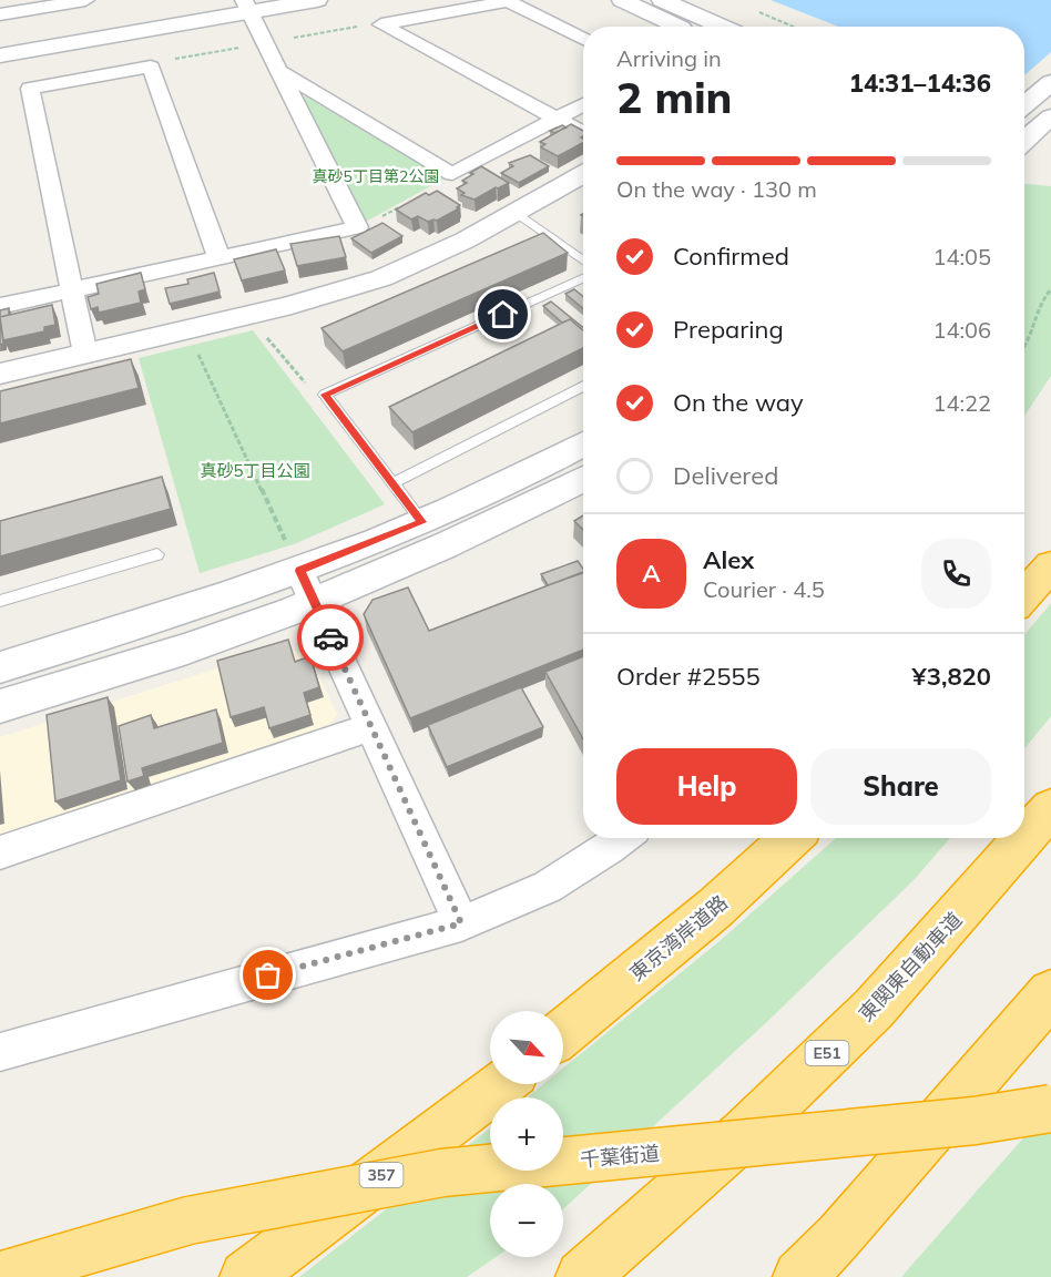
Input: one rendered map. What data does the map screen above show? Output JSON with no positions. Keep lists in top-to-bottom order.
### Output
{
  "streets": {
    "highway": [
      "東京湾岸道路",
      "東関東自動車道",
      "E51",
      "千葉街道",
      "357"
    ]
  },
  "parks": ["真砂5丁目第2公園", "真砂5丁目公園"],
  "north": "bottom right",
  "page": {
    "heading": ["2 min", "Arriving in", "14:31–14:36"],
    "panel": [
      "Alex",
      "Courier · 4.5",
      "Order #2555",
      "¥3,820"
    ],
    "bar": "On the way · 130 m",
    "list": [
      ["Confirmed", "14:05"],
      ["Preparing", "14:06"],
      ["On the way", "14:22"],
      "Delivered"
    ],
    "round": "A",
    "buttons": ["Help", "Share"],
    "map_buttons": ["+", "−"]
  }
}
